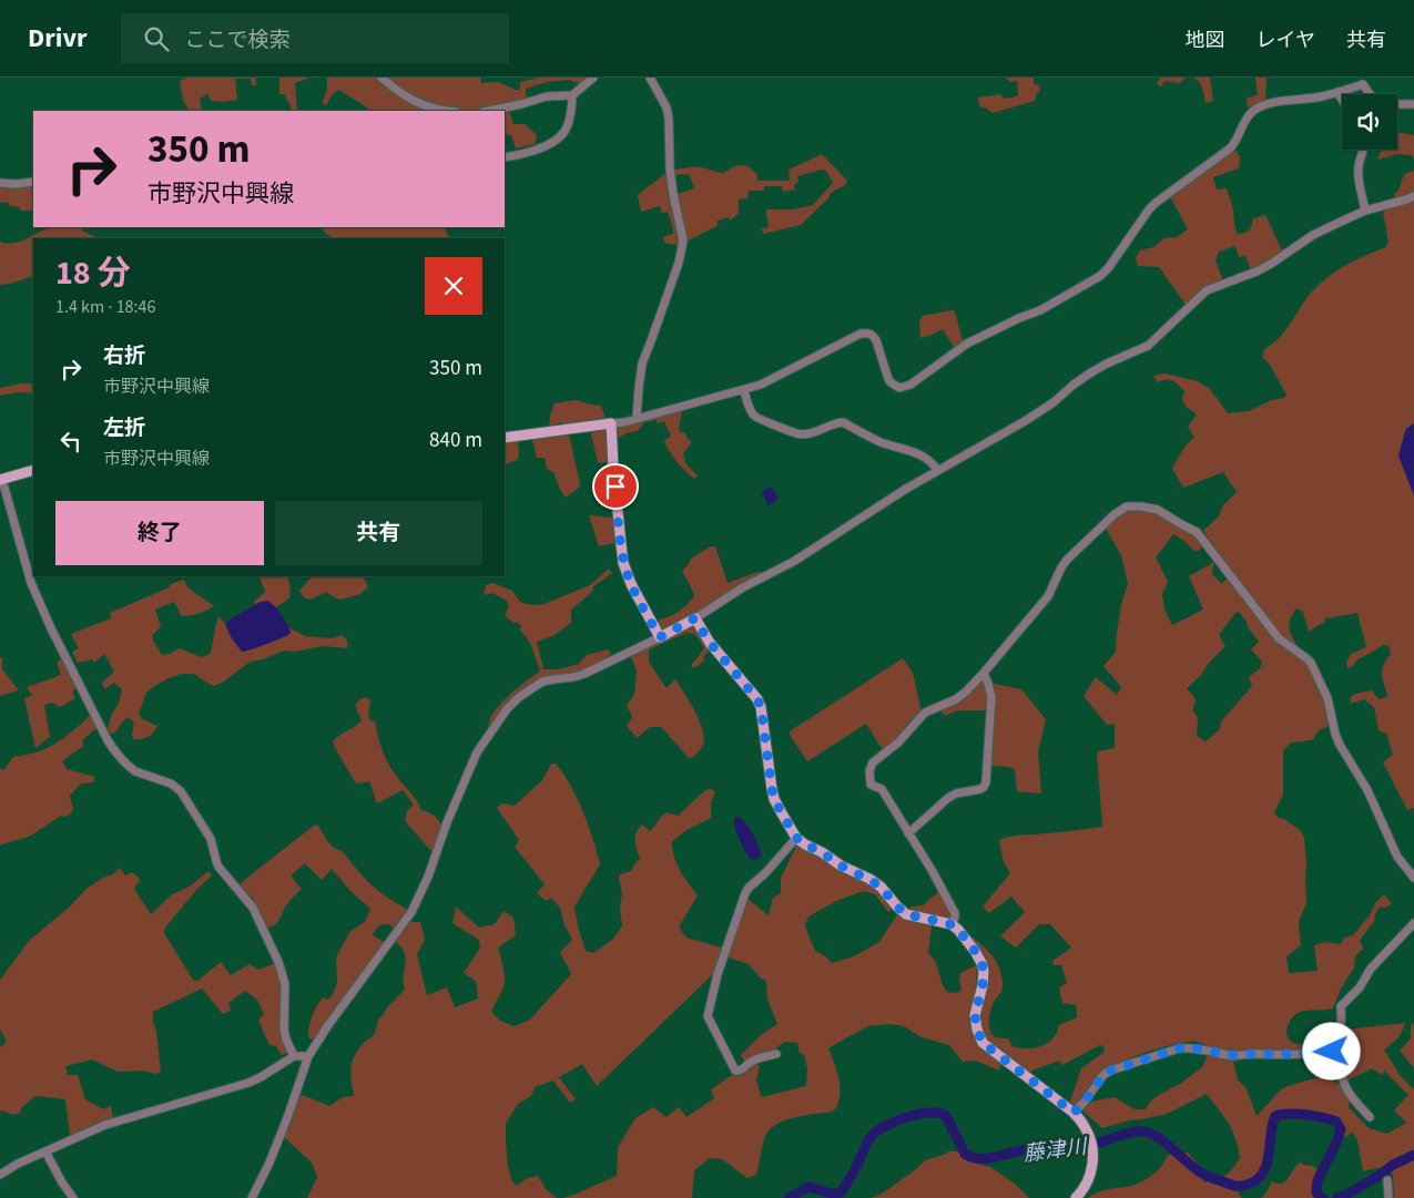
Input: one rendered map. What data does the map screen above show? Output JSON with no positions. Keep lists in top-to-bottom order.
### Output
{
  "water": ["藤津川"],
  "page": {
    "header": "Drivr",
    "search": "ここで検索",
    "nav": ["地図", "レイヤ", "共有"],
    "turn": ["350 m", "市野沢中興線"],
    "heading": ["18 分", "1.4 km · 18:46"],
    "list": [
      {
        "name": "右折",
        "note": "市野沢中興線",
        "value": "350 m"
      },
      {
        "name": "左折",
        "note": "市野沢中興線",
        "value": "840 m"
      }
    ],
    "buttons": ["終了", "共有"]
  }
}
